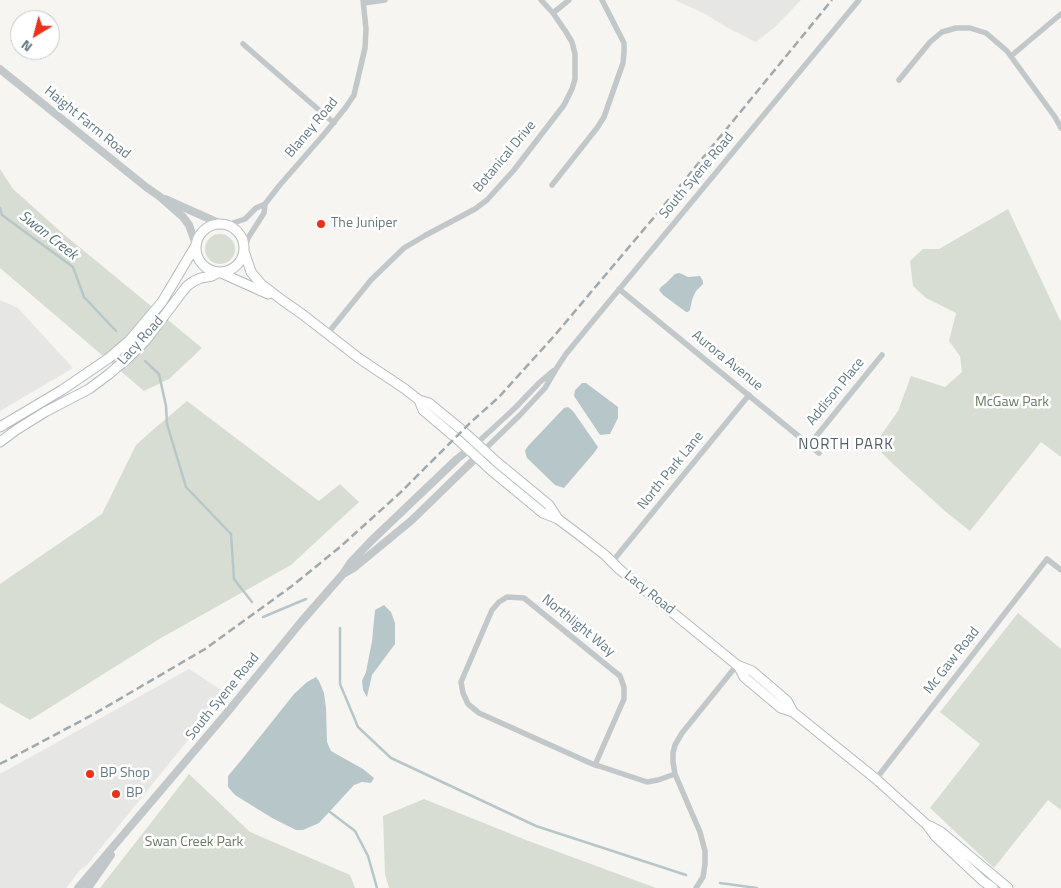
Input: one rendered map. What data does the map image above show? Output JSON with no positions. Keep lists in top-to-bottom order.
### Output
{
  "streets": {
    "main road": ["Lacy Road"],
    "street": [
      "Haight Farm Road",
      "Blaney Road",
      "Botanical Drive",
      "South Syene Road",
      "Aurora Avenue",
      "Addison Place",
      "North Park Lane",
      "Northlight Way",
      "Mc Gaw Road"
    ]
  },
  "crossings": [
    ["Haight Farm Road", "Blaney Road"],
    ["Haight Farm Road", "Lacy Road"],
    ["Blaney Road", "Lacy Road"],
    ["Botanical Drive", "Lacy Road"],
    ["South Syene Road", "Lacy Road"],
    ["South Syene Road", "Aurora Avenue"],
    ["Lacy Road", "North Park Lane"],
    ["Lacy Road", "Mc Gaw Road"],
    ["Aurora Avenue", "Addison Place"],
    ["Aurora Avenue", "North Park Lane"]
  ],
  "districts": ["NORTH PARK"],
  "water": ["Swan Creek"],
  "parks": ["McGaw Park", "Swan Creek Park"],
  "places": ["The Juniper", "BP Shop", "BP"],
  "north": "bottom left"
}
